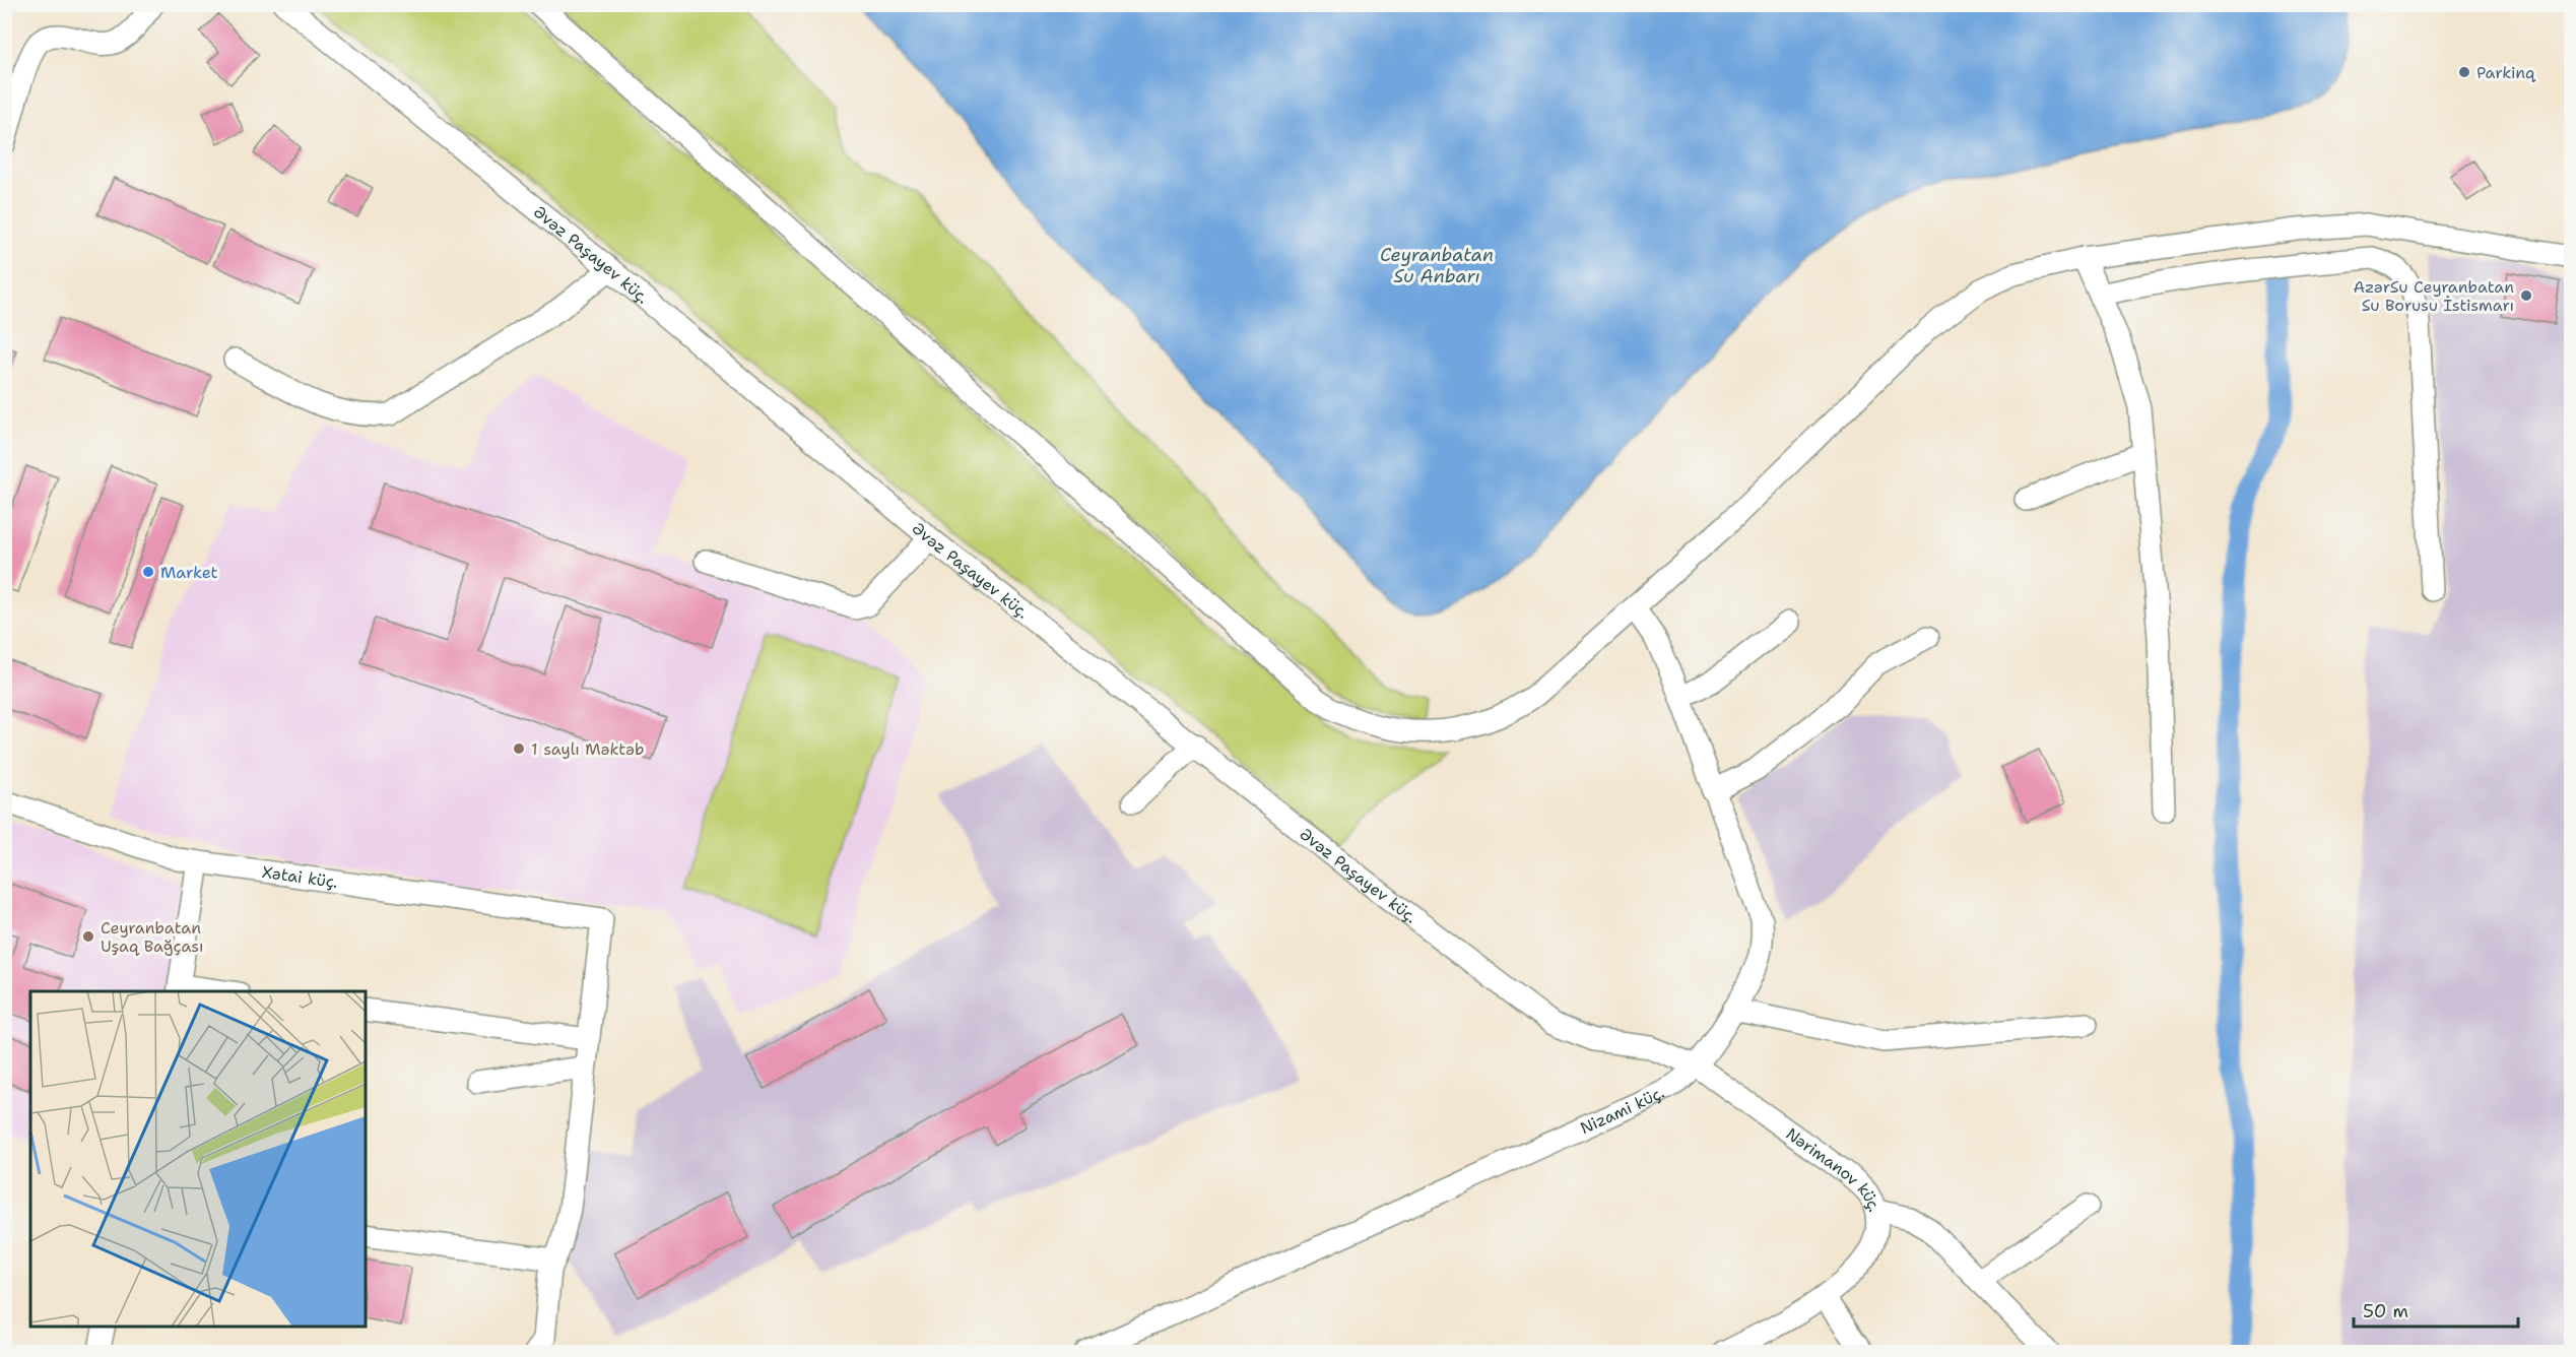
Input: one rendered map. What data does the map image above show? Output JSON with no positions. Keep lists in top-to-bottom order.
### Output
{
  "streets": {
    "street": [
      "Əvəz Paşayev küç.",
      "Xətai küç.",
      "Nizami küç.",
      "Nərimanov küç."
    ]
  },
  "crossings": [
    ["Əvəz Paşayev küç.", "Nizami küç."],
    ["Əvəz Paşayev küç.", "Nərimanov küç."],
    ["Nizami küç.", "Nərimanov küç."]
  ],
  "water": ["Ceyranbatan Su Anbarı"],
  "places": [
    "Parkinq",
    "AzərSu Ceyranbatan Su Borusu İstismarı",
    "Market",
    "1 saylı Məktəb",
    "Ceyranbatan Uşaq Bağçası"
  ],
  "scale_bar": "50 m"
}
